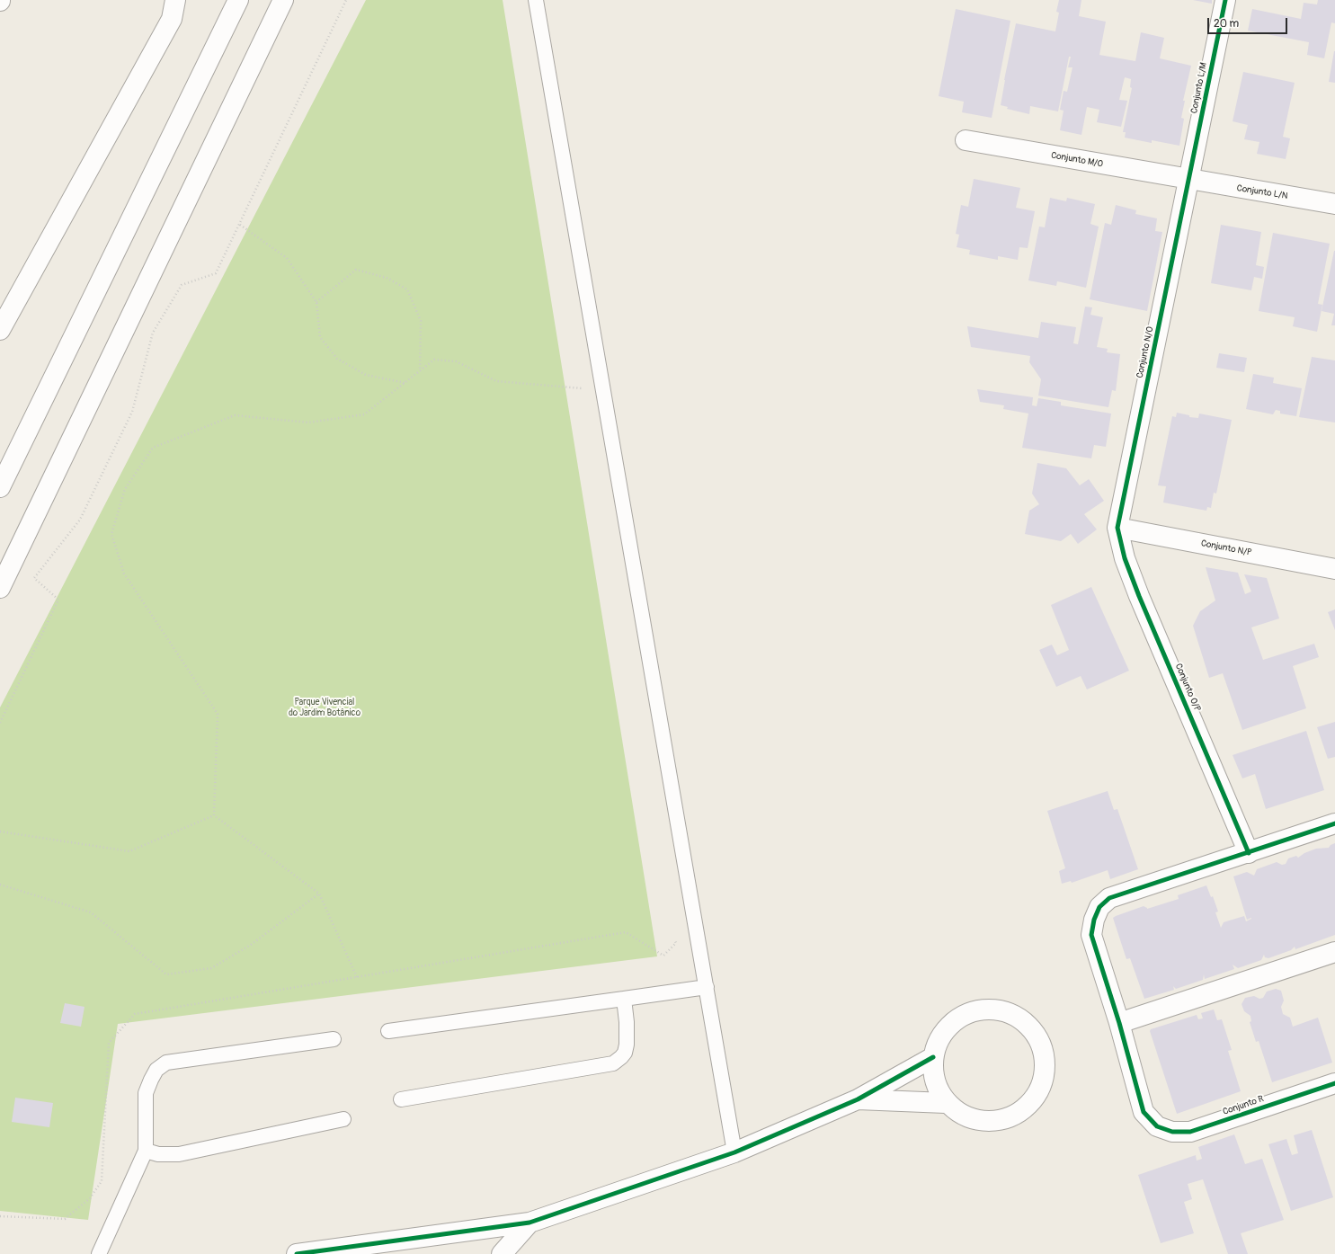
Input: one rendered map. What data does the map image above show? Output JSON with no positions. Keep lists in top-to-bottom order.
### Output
{
  "streets": {
    "street": [
      "Conjunto L/M",
      "Conjunto M/O",
      "Conjunto L/N",
      "Conjunto N/O",
      "Conjunto N/P",
      "Conjunto O/P",
      "Conjunto R"
    ]
  },
  "crossings": [
    ["Conjunto L/M", "Conjunto M/O"],
    ["Conjunto L/M", "Conjunto L/N"],
    ["Conjunto L/M", "Conjunto N/O"],
    ["Conjunto M/O", "Conjunto L/N"],
    ["Conjunto M/O", "Conjunto N/O"],
    ["Conjunto L/N", "Conjunto N/O"],
    ["Conjunto N/O", "Conjunto N/P"],
    ["Conjunto N/O", "Conjunto O/P"],
    ["Conjunto N/P", "Conjunto O/P"]
  ],
  "parks": ["Parque Vivencial do Jardim Botânico"],
  "scale_bar": "20 m"
}
